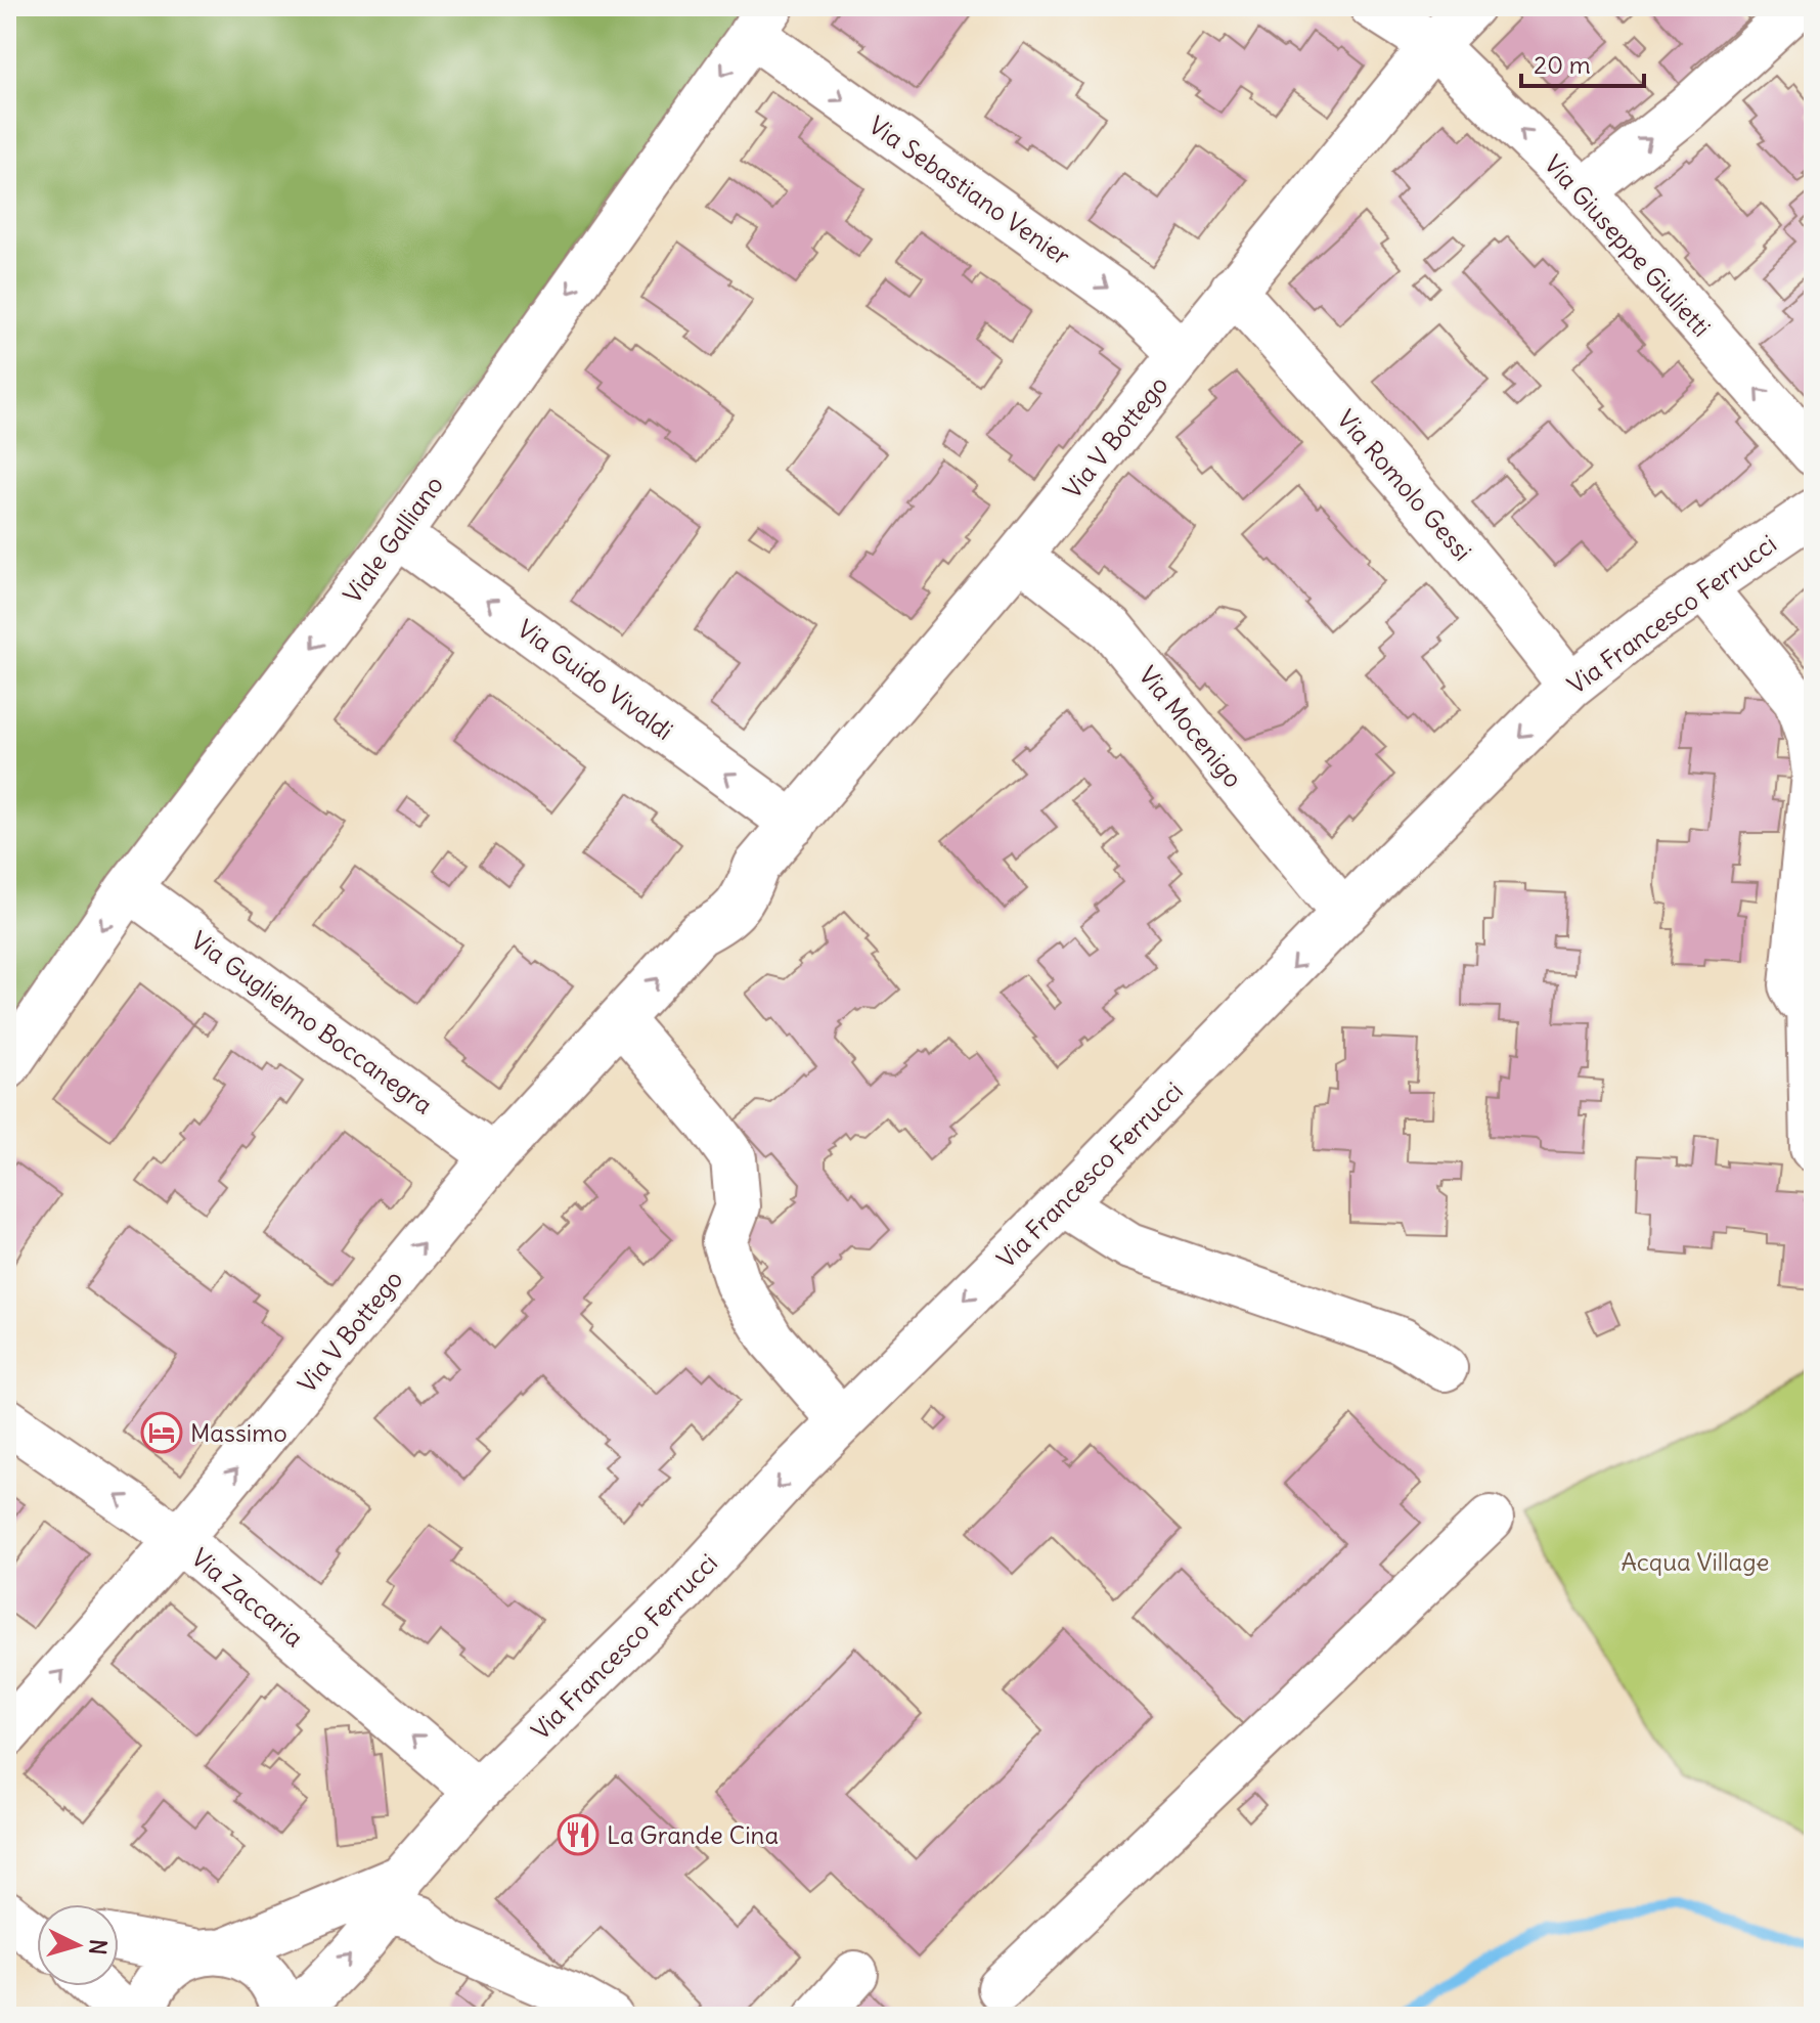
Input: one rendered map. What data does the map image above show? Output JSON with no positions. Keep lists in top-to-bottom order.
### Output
{
  "streets": {
    "street": [
      "Via Sebastiano Venier",
      "Via Giuseppe Giulietti",
      "Via V Bottego",
      "Via Romolo Gessi",
      "Viale Galliano",
      "Via Francesco Ferrucci",
      "Via Guido Vivaldi",
      "Via Mocenigo",
      "Via Guglielmo Boccanegra",
      "Via Zaccaria"
    ]
  },
  "crossings": [
    ["Via Sebastiano Venier", "Via V Bottego"],
    ["Via Sebastiano Venier", "Viale Galliano"],
    ["Via Giuseppe Giulietti", "Via V Bottego"],
    ["Via V Bottego", "Via Romolo Gessi"],
    ["Via V Bottego", "Via Guido Vivaldi"],
    ["Via V Bottego", "Via Mocenigo"],
    ["Via V Bottego", "Via Guglielmo Boccanegra"],
    ["Via V Bottego", "Via Zaccaria"],
    ["Via Romolo Gessi", "Via Francesco Ferrucci"],
    ["Viale Galliano", "Via Guido Vivaldi"],
    ["Viale Galliano", "Via Guglielmo Boccanegra"],
    ["Via Francesco Ferrucci", "Via Mocenigo"],
    ["Via Francesco Ferrucci", "Via Zaccaria"]
  ],
  "one_way": [
    "Via Sebastiano Venier",
    "Via Giuseppe Giulietti",
    "Via V Bottego",
    "Viale Galliano",
    "Via Francesco Ferrucci",
    "Via Guido Vivaldi",
    "Via Zaccaria"
  ],
  "parks": ["Acqua Village"],
  "places": {
    "hotel": ["Massimo"],
    "restaurant": ["La Grande Cina"]
  },
  "scale_bar": "20 m",
  "north": "right"
}
